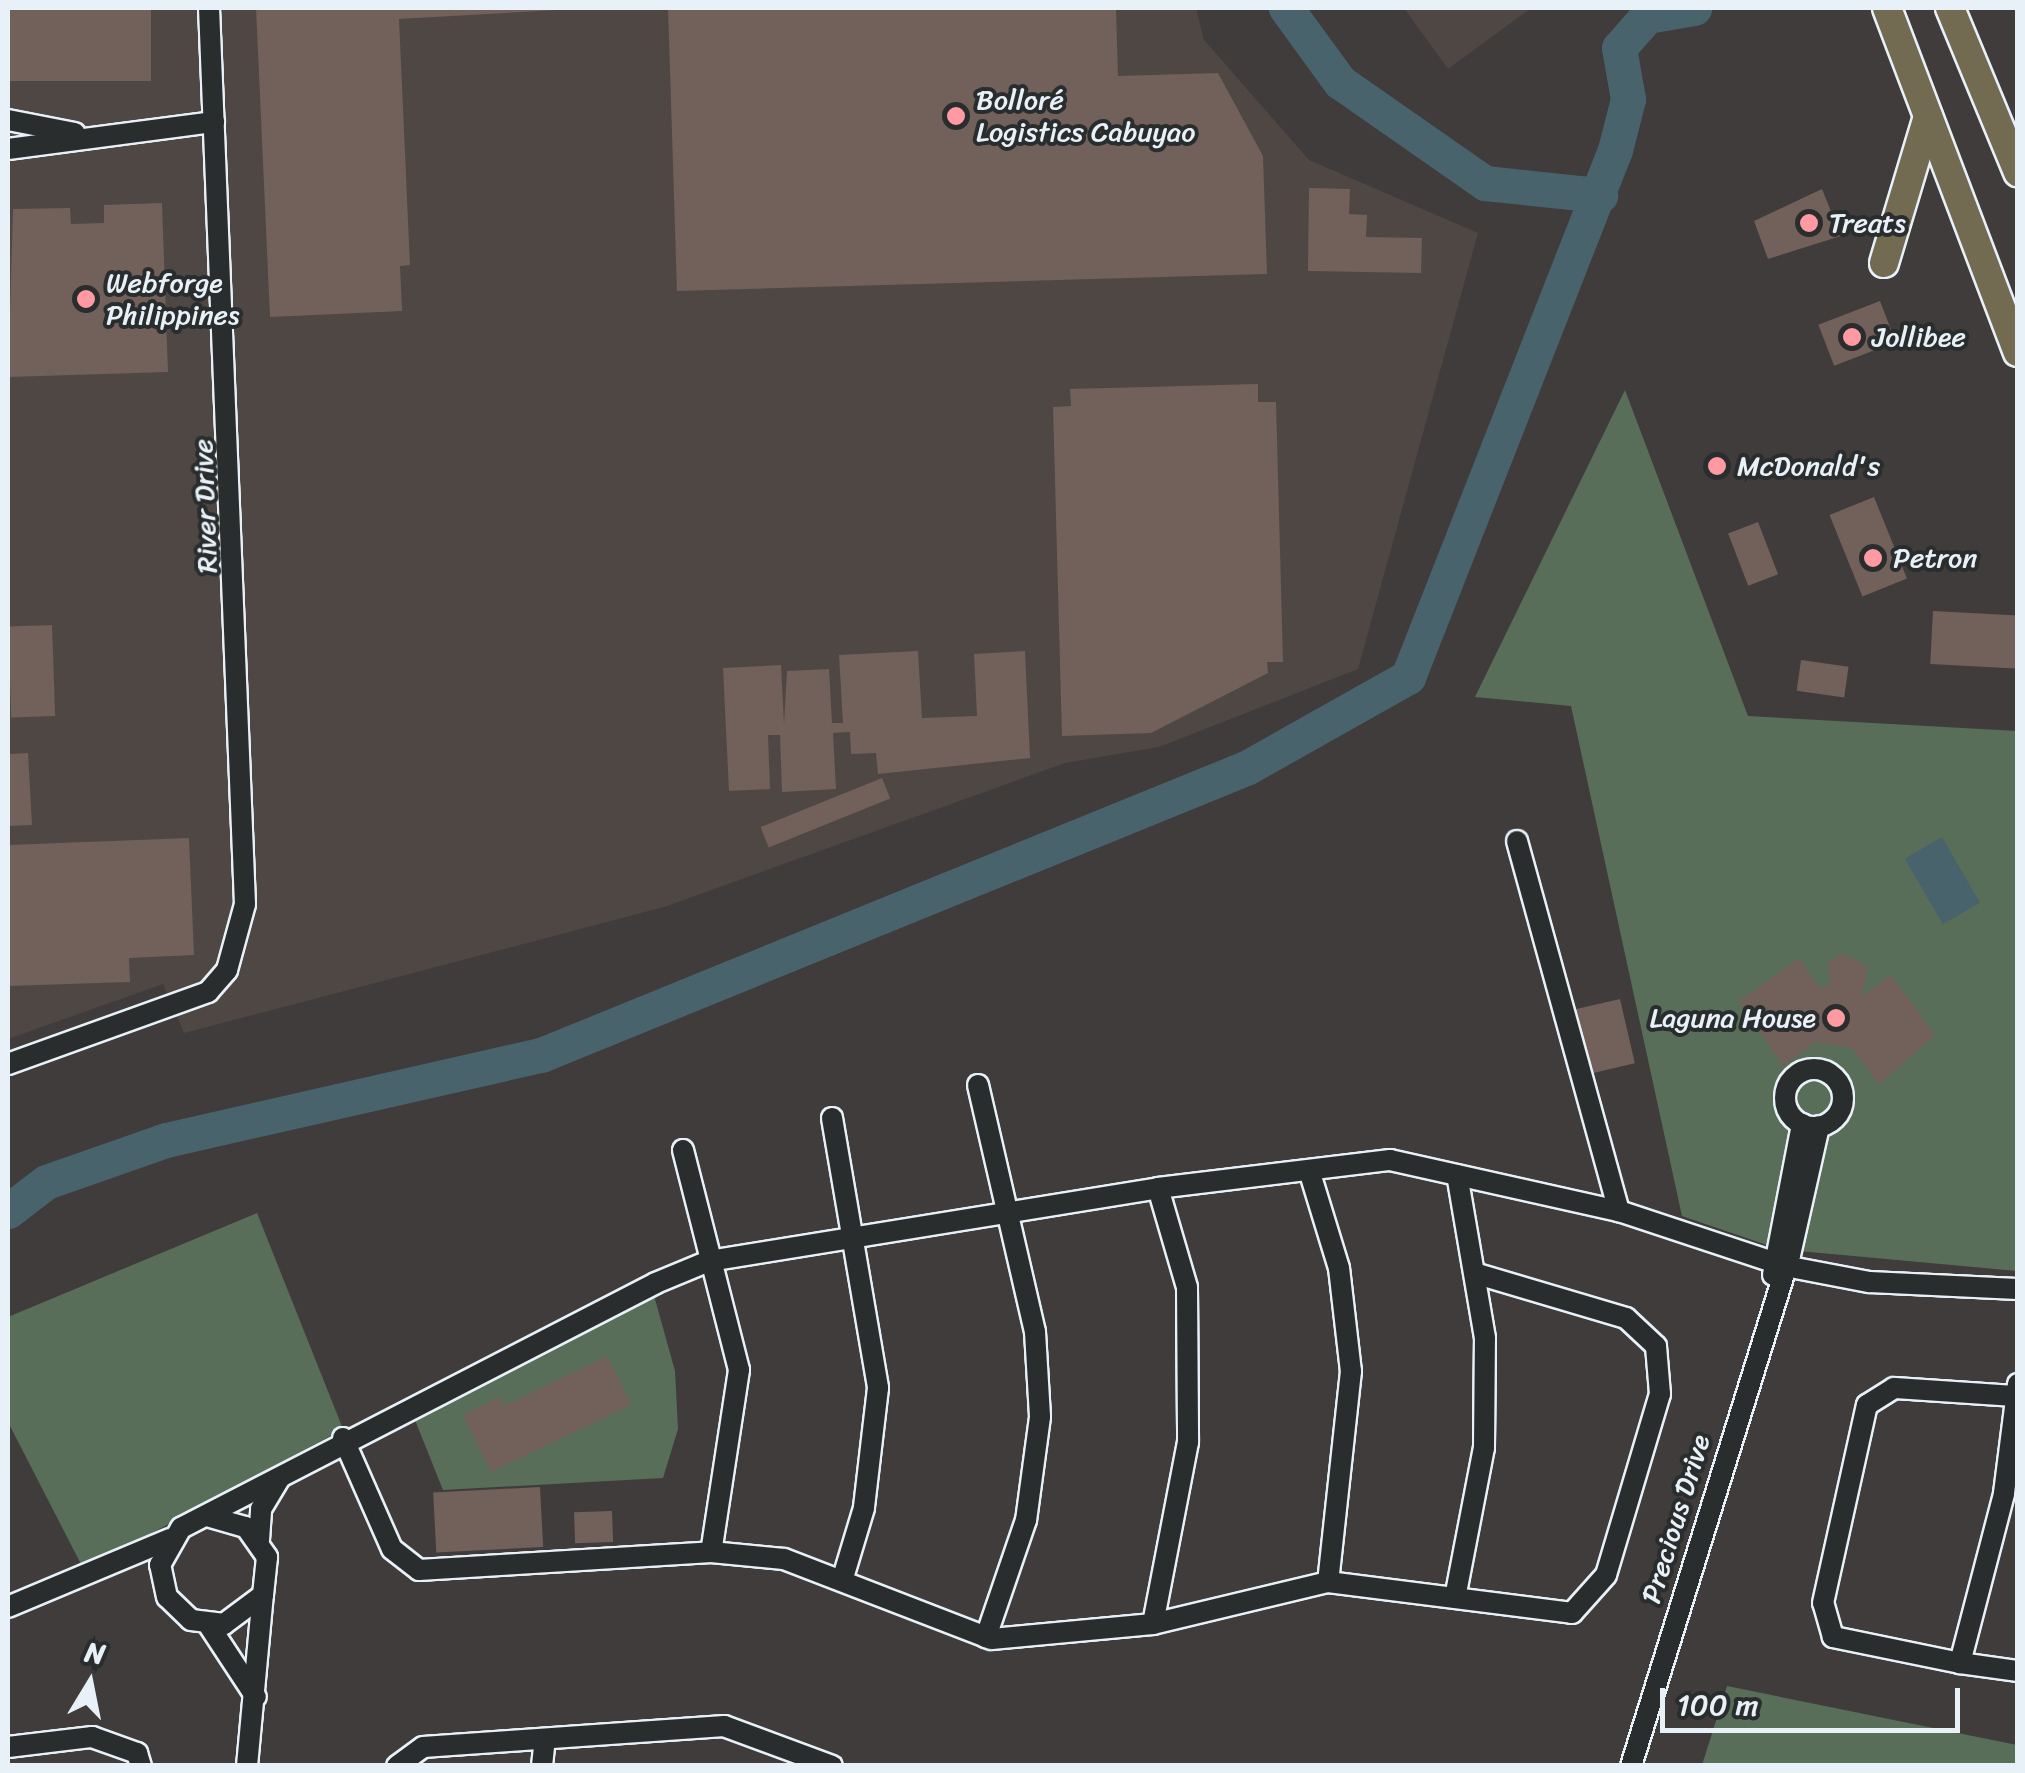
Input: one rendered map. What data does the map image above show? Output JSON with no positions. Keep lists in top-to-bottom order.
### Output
{
  "streets": {
    "street": ["River Drive", "Precious Drive"]
  },
  "places": [
    "Bolloré Logistics Cabuyao",
    "Treats",
    "Webforge Philippines",
    "Jollibee",
    "McDonald's",
    "Petron",
    "Laguna House"
  ],
  "scale_bar": "100 m",
  "north": "top"
}
